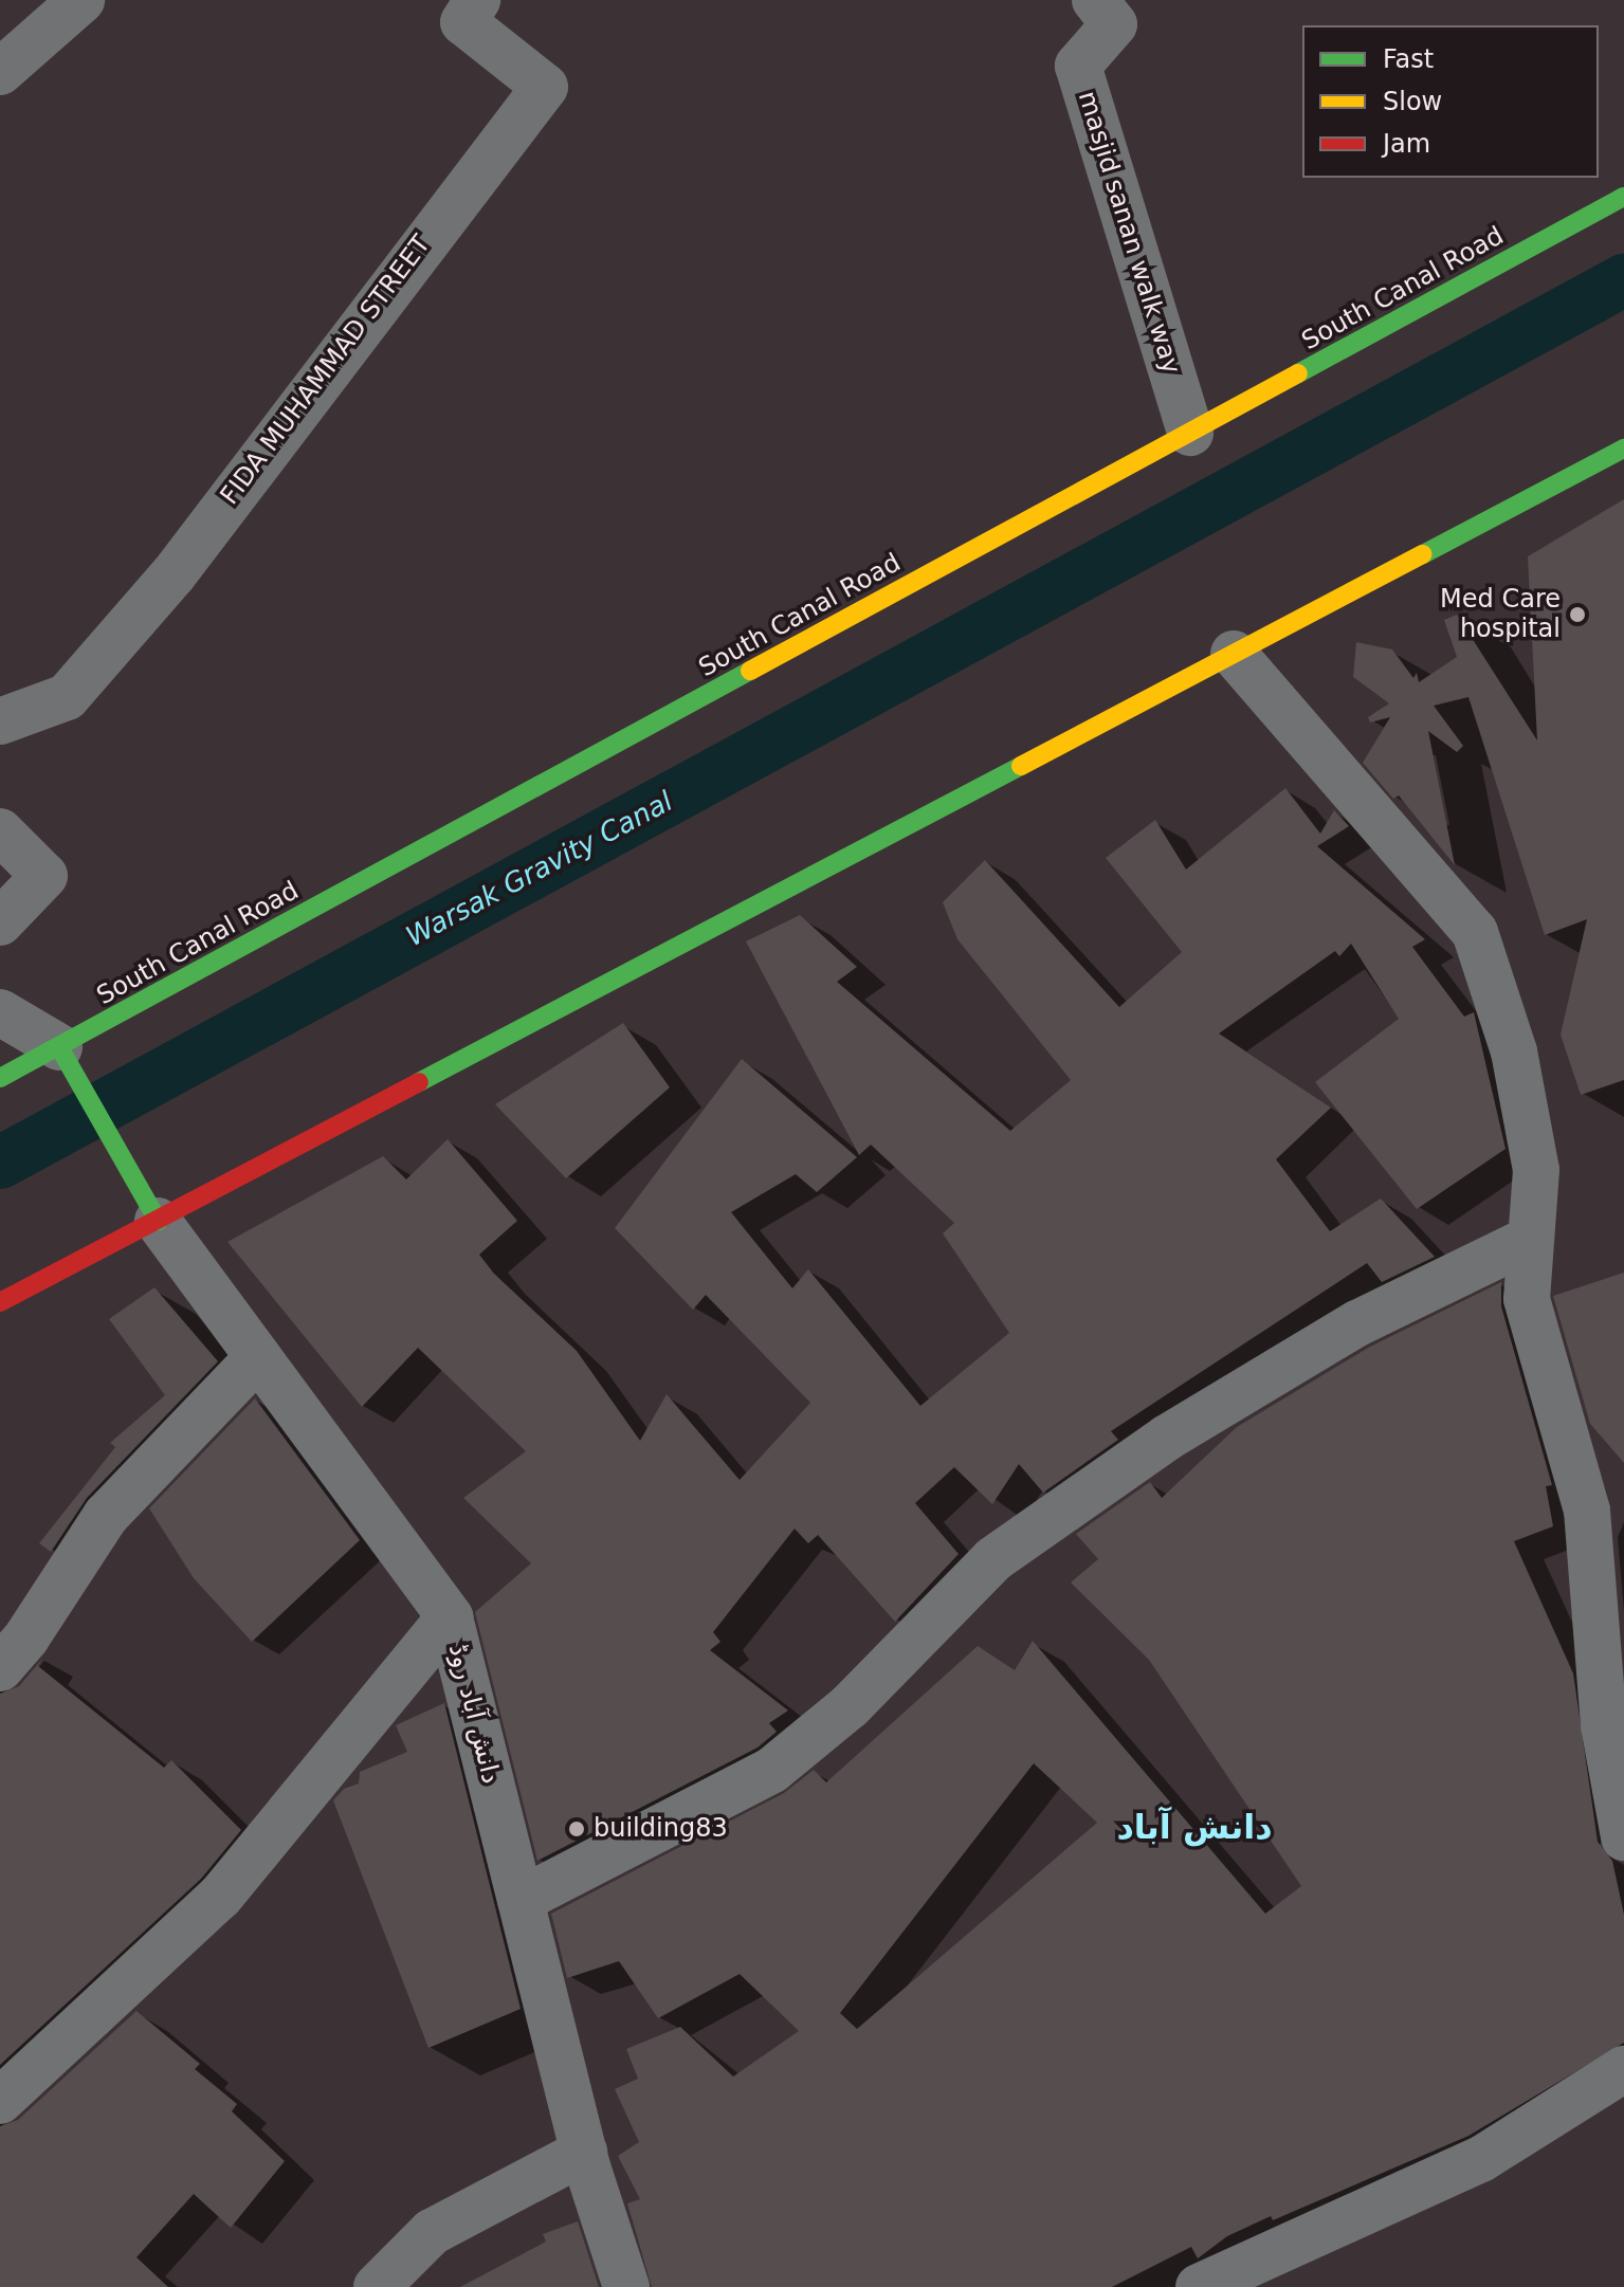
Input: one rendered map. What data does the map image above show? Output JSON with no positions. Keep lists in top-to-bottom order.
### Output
{
  "streets": {
    "main road": ["South Canal Road"],
    "street": ["masjid sanan walk way", "FIDA MUHAMMAD STREET", "دانش آباد روڈ"]
  },
  "crossings": [
    ["masjid sanan walk way", "South Canal Road"]
  ],
  "districts": ["دانش آباد"],
  "water": ["Warsak Gravity Canal"],
  "places": ["Med Care hospital", "building83"],
  "legend": ["Fast", "Slow", "Jam"]
}
